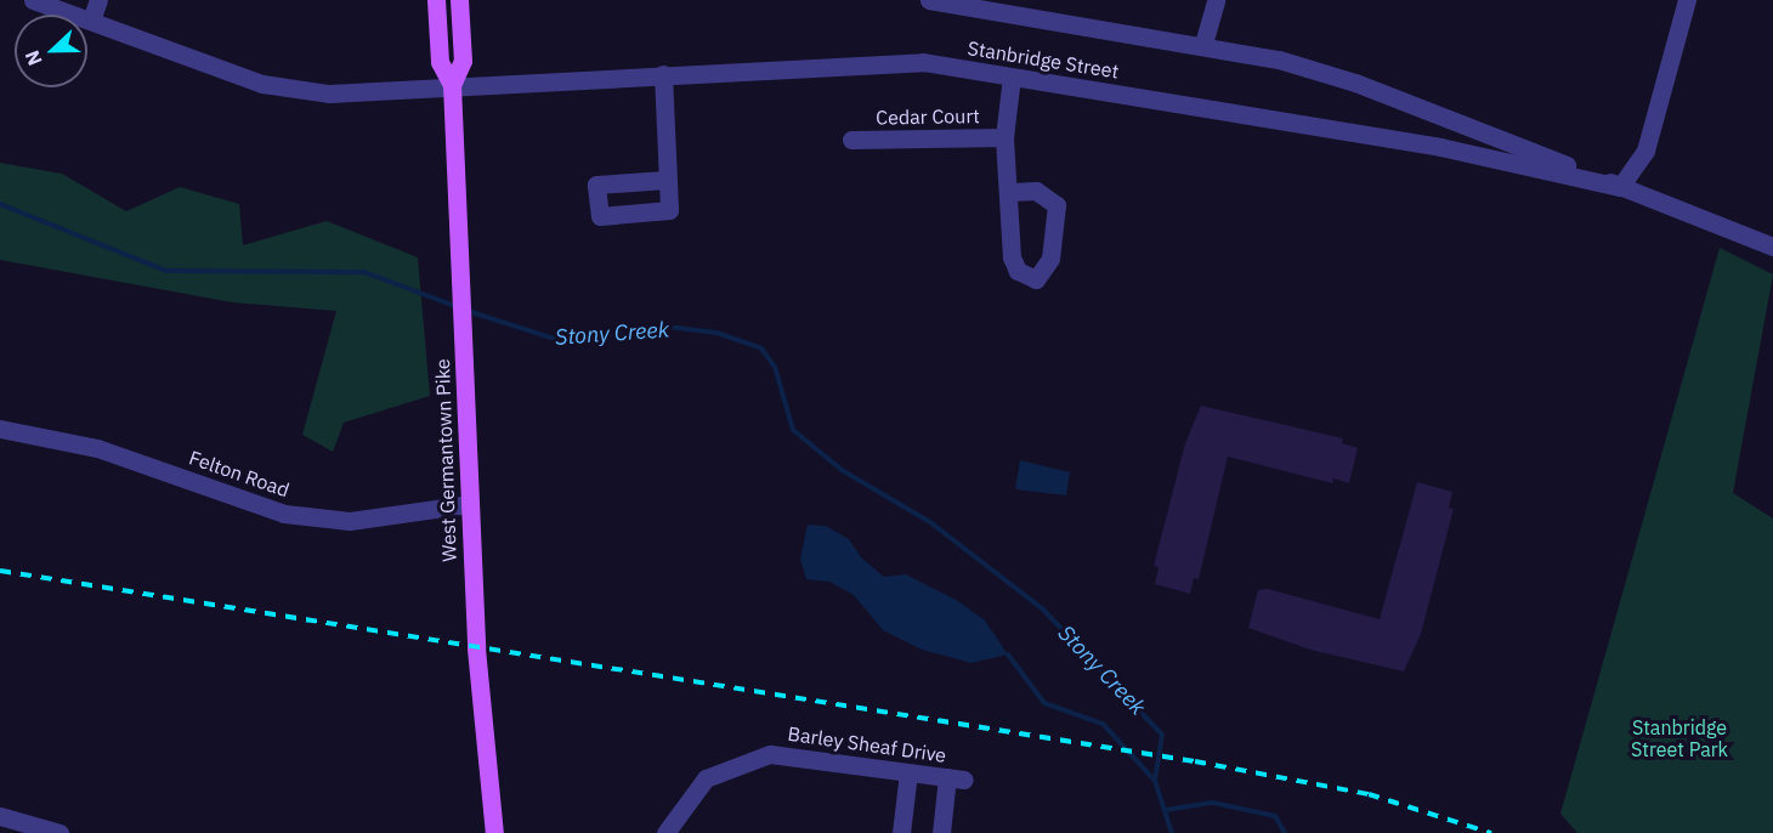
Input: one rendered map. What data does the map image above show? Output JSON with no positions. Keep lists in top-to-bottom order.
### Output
{
  "streets": {
    "main road": ["West Germantown Pike"],
    "street": [
      "Stanbridge Street",
      "Cedar Court",
      "Felton Road",
      "Barley Sheaf Drive"
    ]
  },
  "crossings": [
    ["Stanbridge Street", "West Germantown Pike"],
    ["West Germantown Pike", "Felton Road"]
  ],
  "water": ["Stony Creek"],
  "parks": ["Stanbridge Street Park"],
  "north": "left"
}
